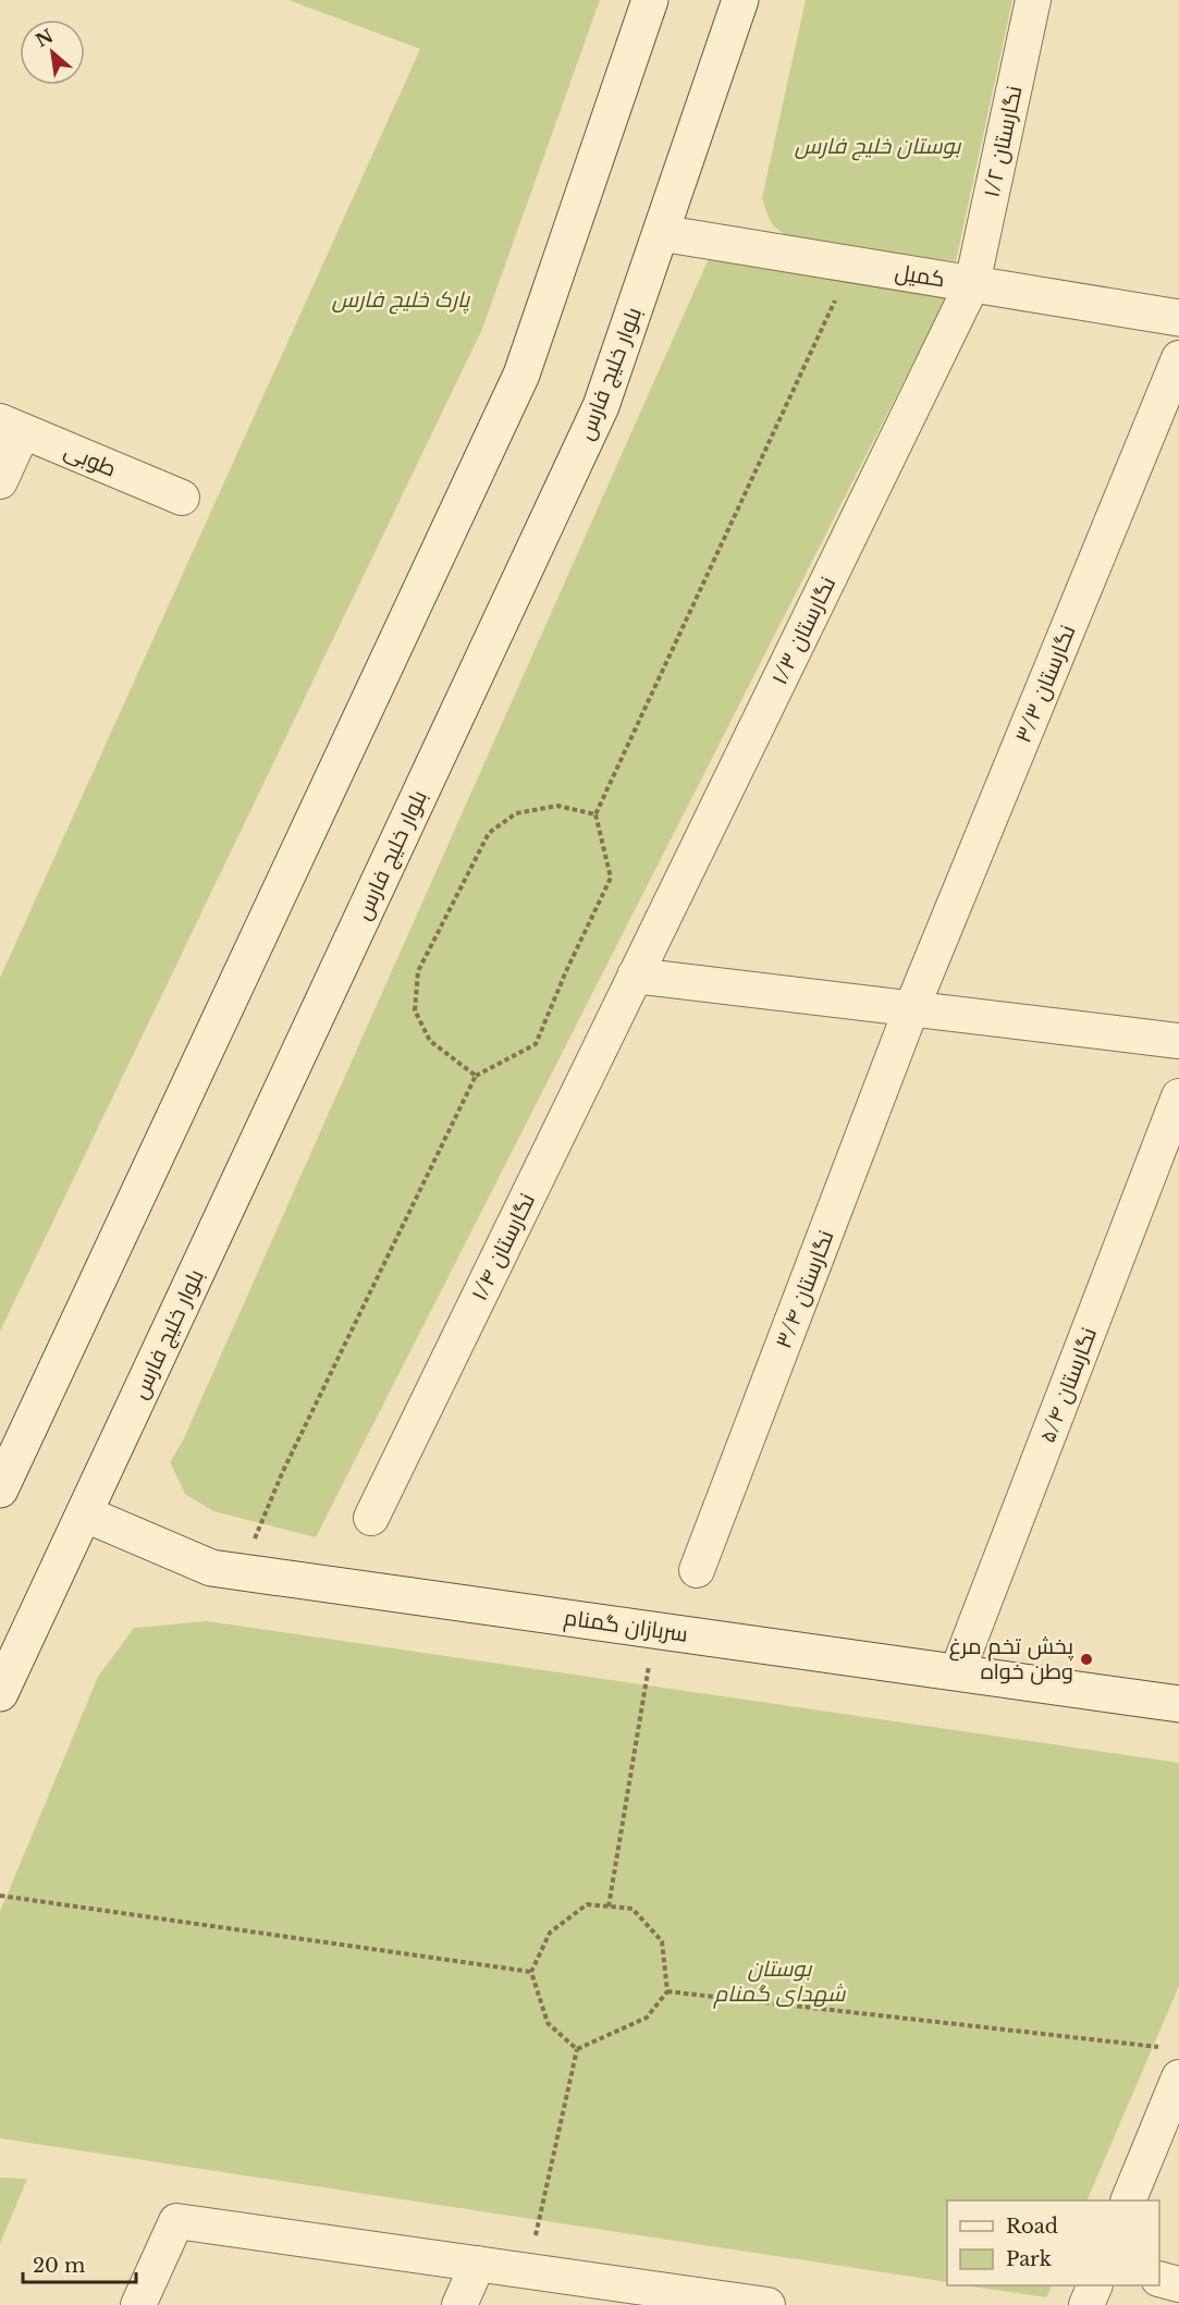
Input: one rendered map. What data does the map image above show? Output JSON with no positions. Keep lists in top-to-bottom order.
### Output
{
  "streets": {
    "main road": ["کمیل", "بلوار خلیج فارس", "سربازان گمنام"],
    "street": [
      "نگارستان ۱/۲",
      "طوبی",
      "نگارستان ۱/۳",
      "نگارستان ۳/۳",
      "نگارستان ۱/۴",
      "نگارستان ۳/۴",
      "نگارستان ۵/۴"
    ]
  },
  "crossings": [
    ["نگارستان ۱/۲", "کمیل"],
    ["نگارستان ۱/۲", "نگارستان ۱/۳"],
    ["کمیل", "بلوار خلیج فارس"],
    ["کمیل", "نگارستان ۱/۳"],
    ["بلوار خلیج فارس", "سربازان گمنام"],
    ["نگارستان ۱/۳", "نگارستان ۱/۴"],
    ["نگارستان ۳/۳", "نگارستان ۳/۴"],
    ["نگارستان ۵/۴", "سربازان گمنام"]
  ],
  "parks": ["بوستان خلیج فارس", "پارک خلیج فارس", "بوستان شهدای گمنام"],
  "places": ["پخش تخم مرغ وطن خواه"],
  "legend": ["Road", "Park"],
  "scale_bar": "20 m",
  "north": "top left"
}
